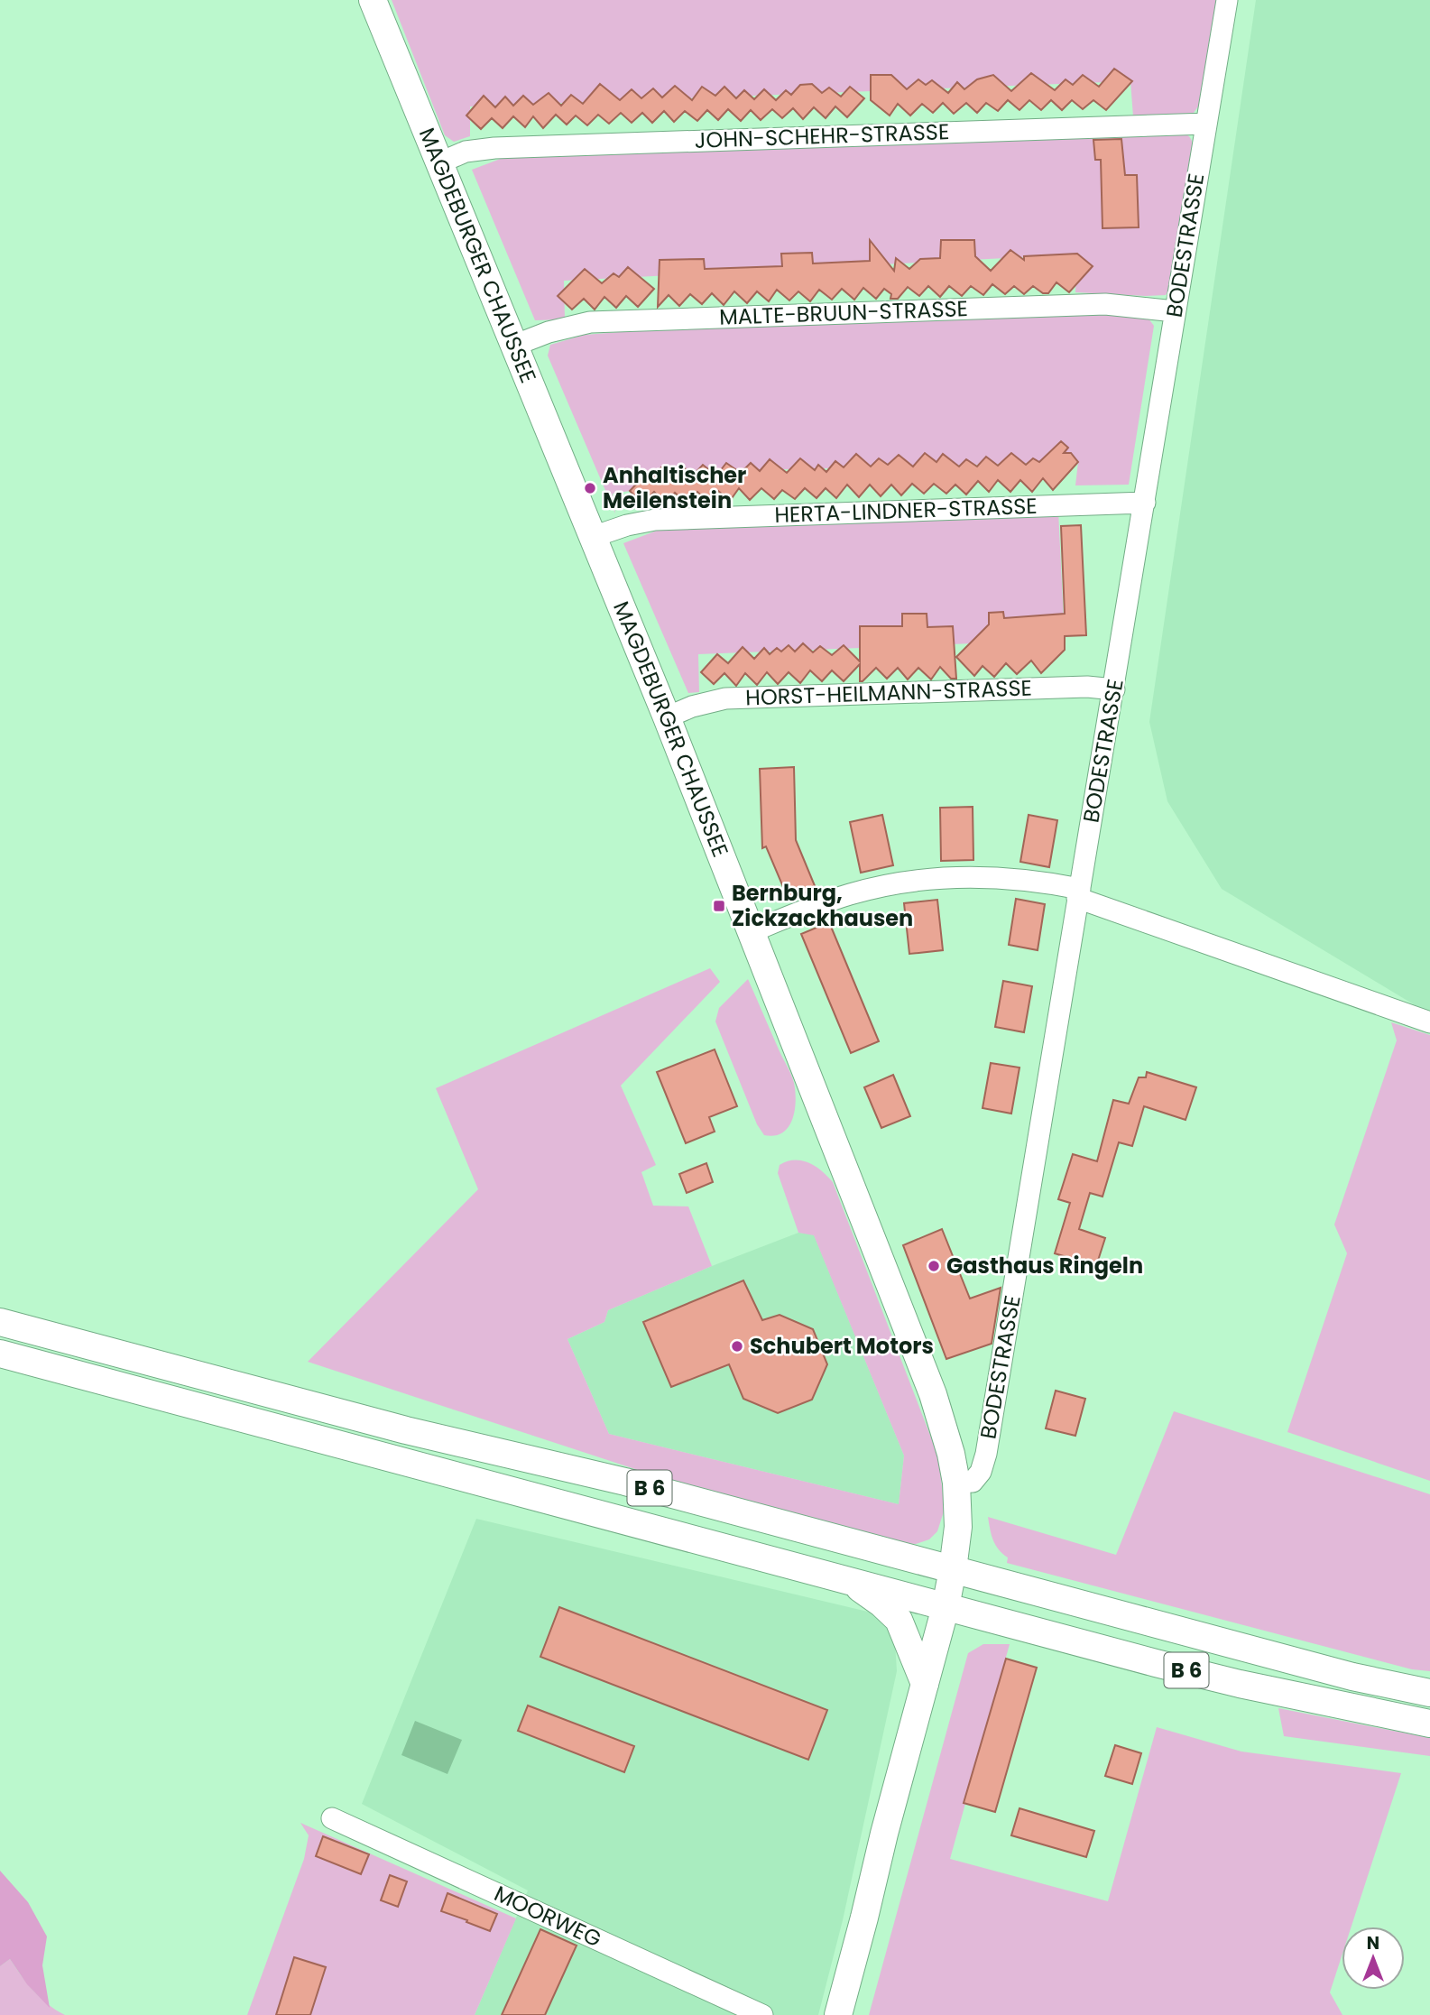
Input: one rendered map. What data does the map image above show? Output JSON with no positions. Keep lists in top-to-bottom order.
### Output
{
  "streets": {
    "main road": ["MAGDEBURGER CHAUSSEE", "B 6"],
    "street": [
      "JOHN-SCHEHR-STRASSE",
      "BODESTRASSE",
      "MALTE-BRUUN-STRASSE",
      "HERTA-LINDNER-STRASSE",
      "HORST-HEILMANN-STRASSE",
      "MOORWEG"
    ]
  },
  "crossings": [
    ["JOHN-SCHEHR-STRASSE", "BODESTRASSE"],
    ["JOHN-SCHEHR-STRASSE", "MAGDEBURGER CHAUSSEE"],
    ["BODESTRASSE", "MAGDEBURGER CHAUSSEE"],
    ["BODESTRASSE", "MALTE-BRUUN-STRASSE"],
    ["BODESTRASSE", "HERTA-LINDNER-STRASSE"],
    ["BODESTRASSE", "HORST-HEILMANN-STRASSE"],
    ["MAGDEBURGER CHAUSSEE", "MALTE-BRUUN-STRASSE"],
    ["MAGDEBURGER CHAUSSEE", "HERTA-LINDNER-STRASSE"],
    ["MAGDEBURGER CHAUSSEE", "HORST-HEILMANN-STRASSE"],
    ["MAGDEBURGER CHAUSSEE", "B 6"]
  ],
  "places": {
    "other": ["Anhaltischer Meilenstein", "Gasthaus Ringeln", "Schubert Motors"],
    "transit": ["Bernburg, Zickzackhausen"]
  },
  "north": "top"
}
